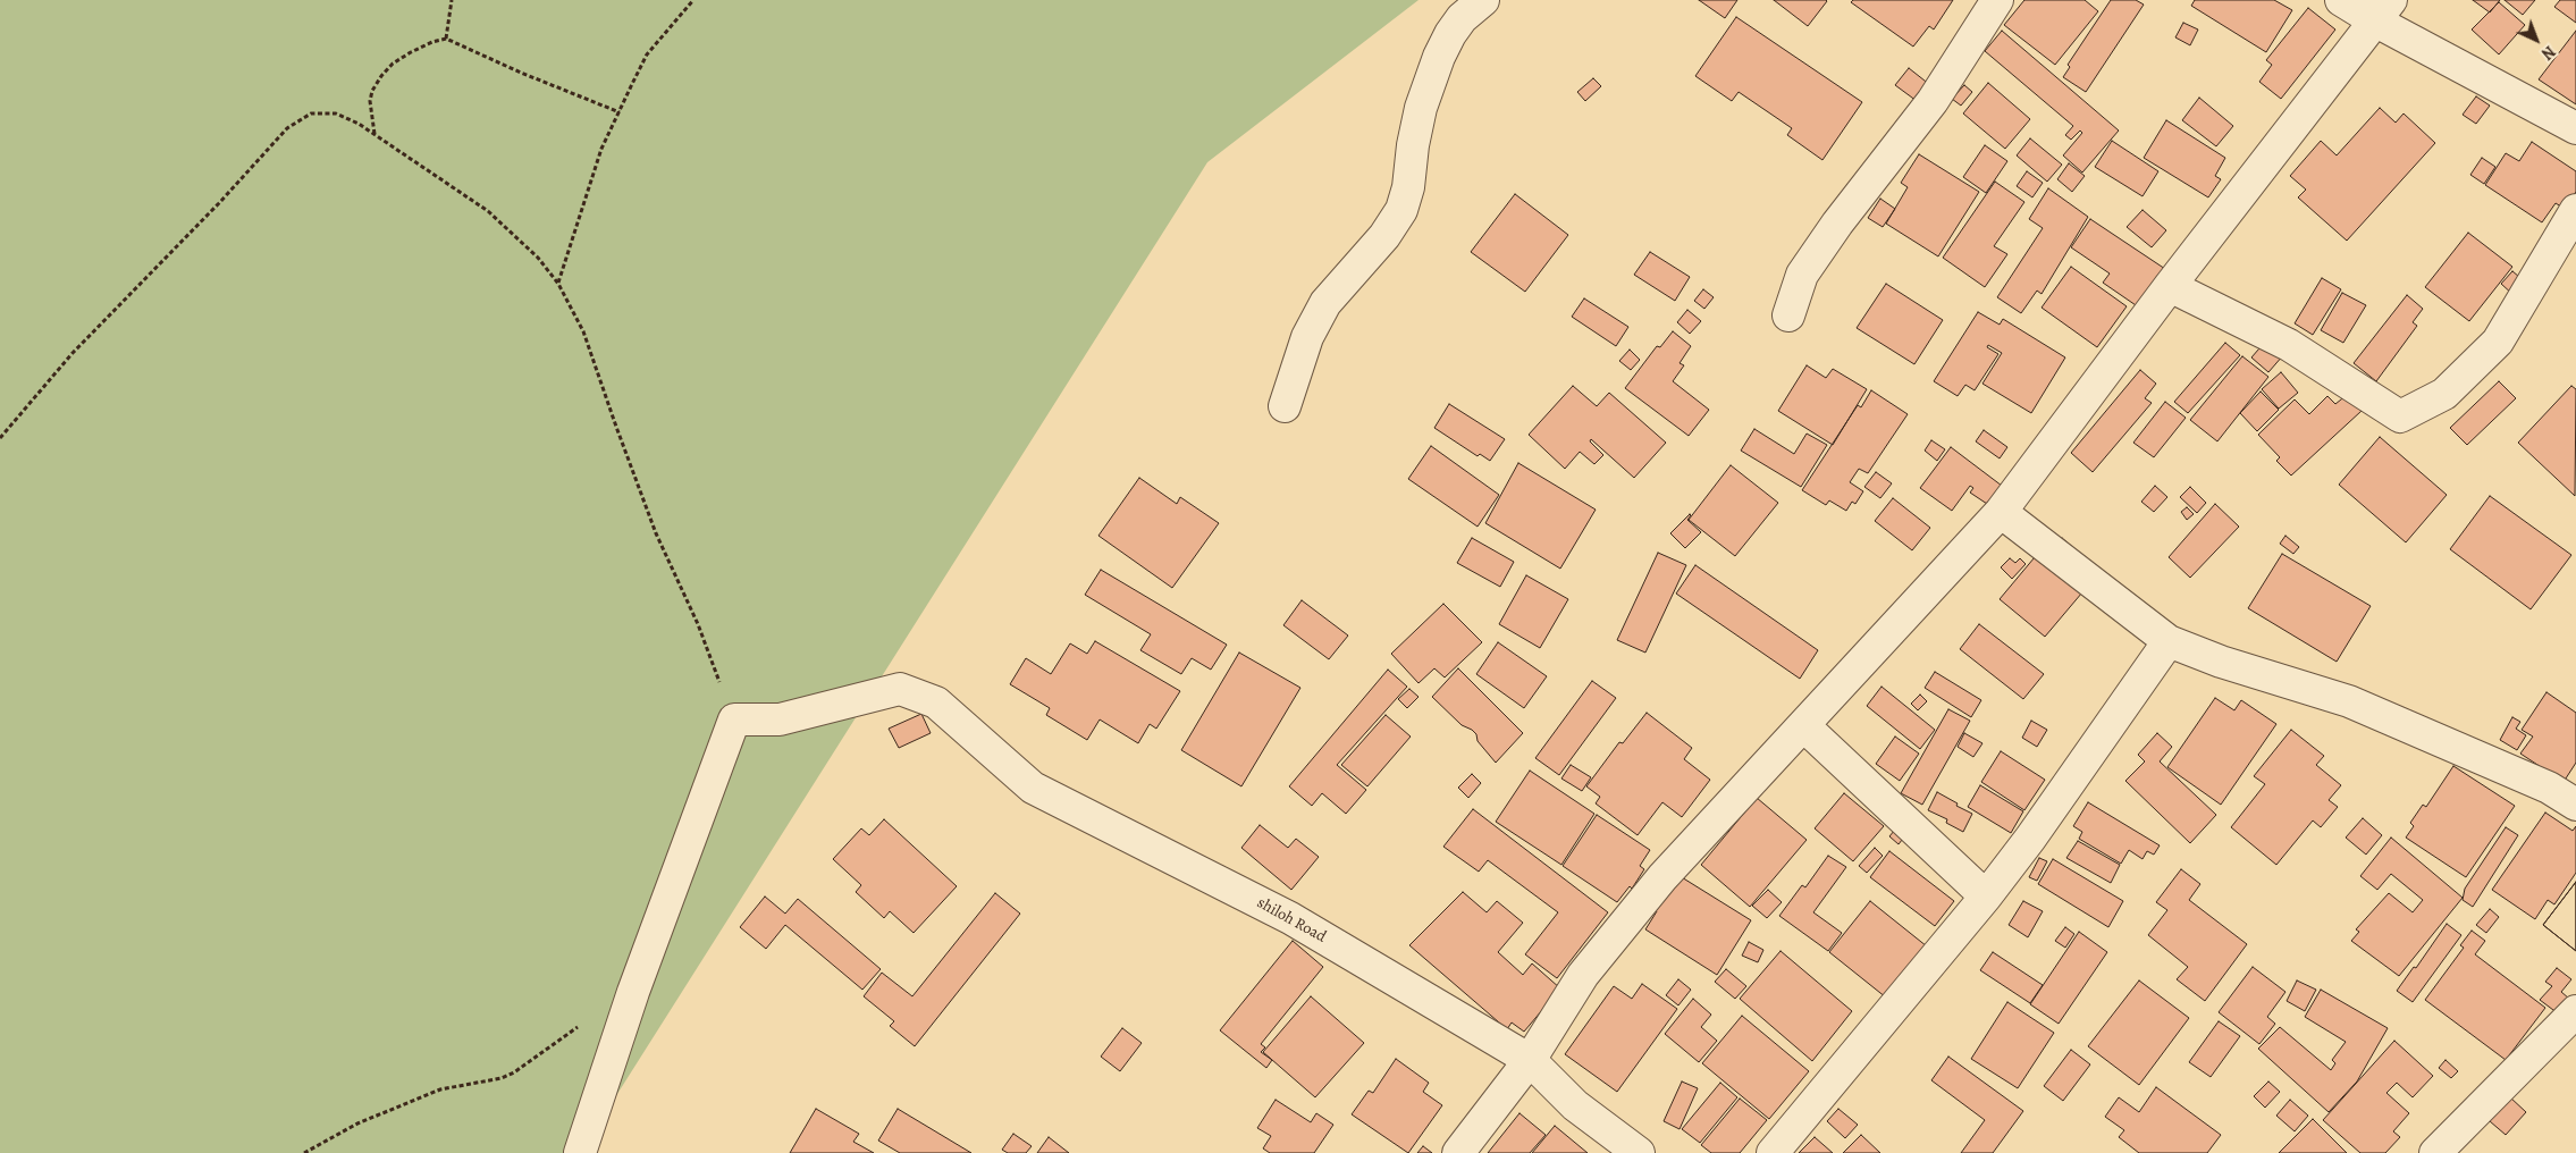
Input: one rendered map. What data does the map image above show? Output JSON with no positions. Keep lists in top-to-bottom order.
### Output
{
  "streets": {
    "street": ["shiloh Road"]
  },
  "north": "bottom right"
}
